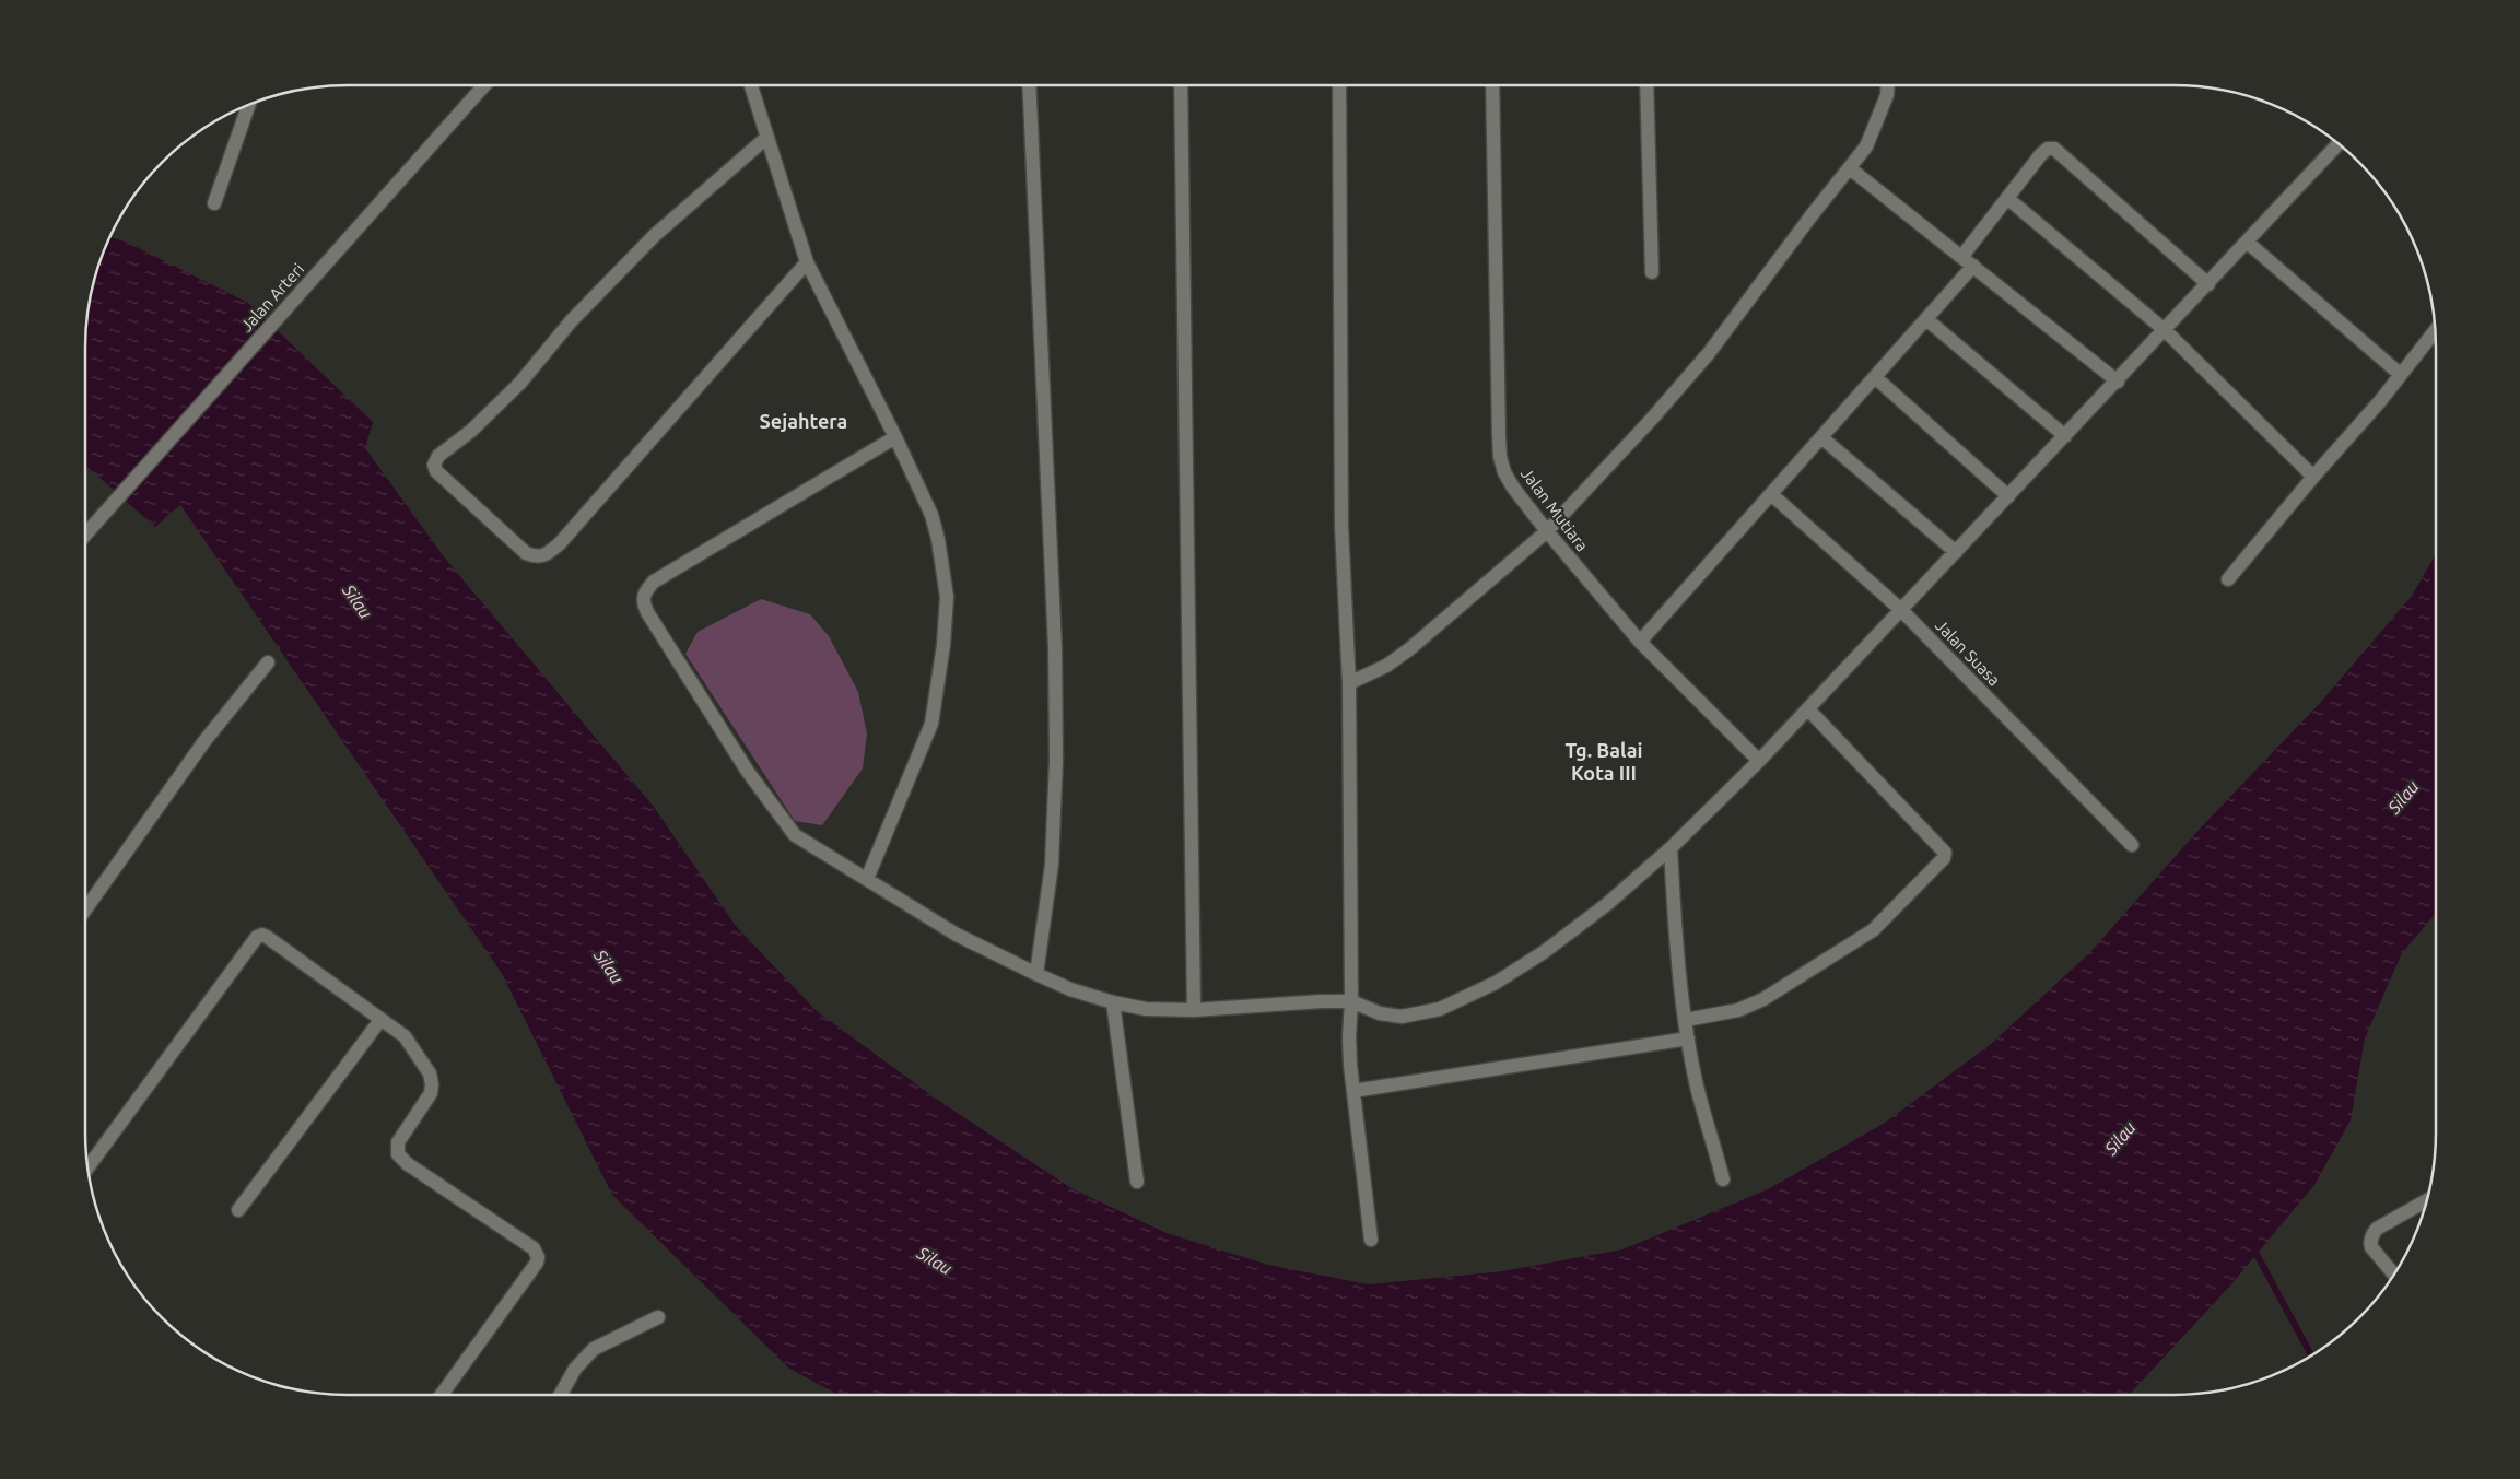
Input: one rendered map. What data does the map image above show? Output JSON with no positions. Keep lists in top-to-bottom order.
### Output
{
  "streets": {
    "street": ["Jalan Arteri", "Jalan Mutiara", "Jalan Suasa"]
  },
  "districts": ["Sejahtera", "Tg. Balai Kota III"],
  "water": ["Silau"]
}
